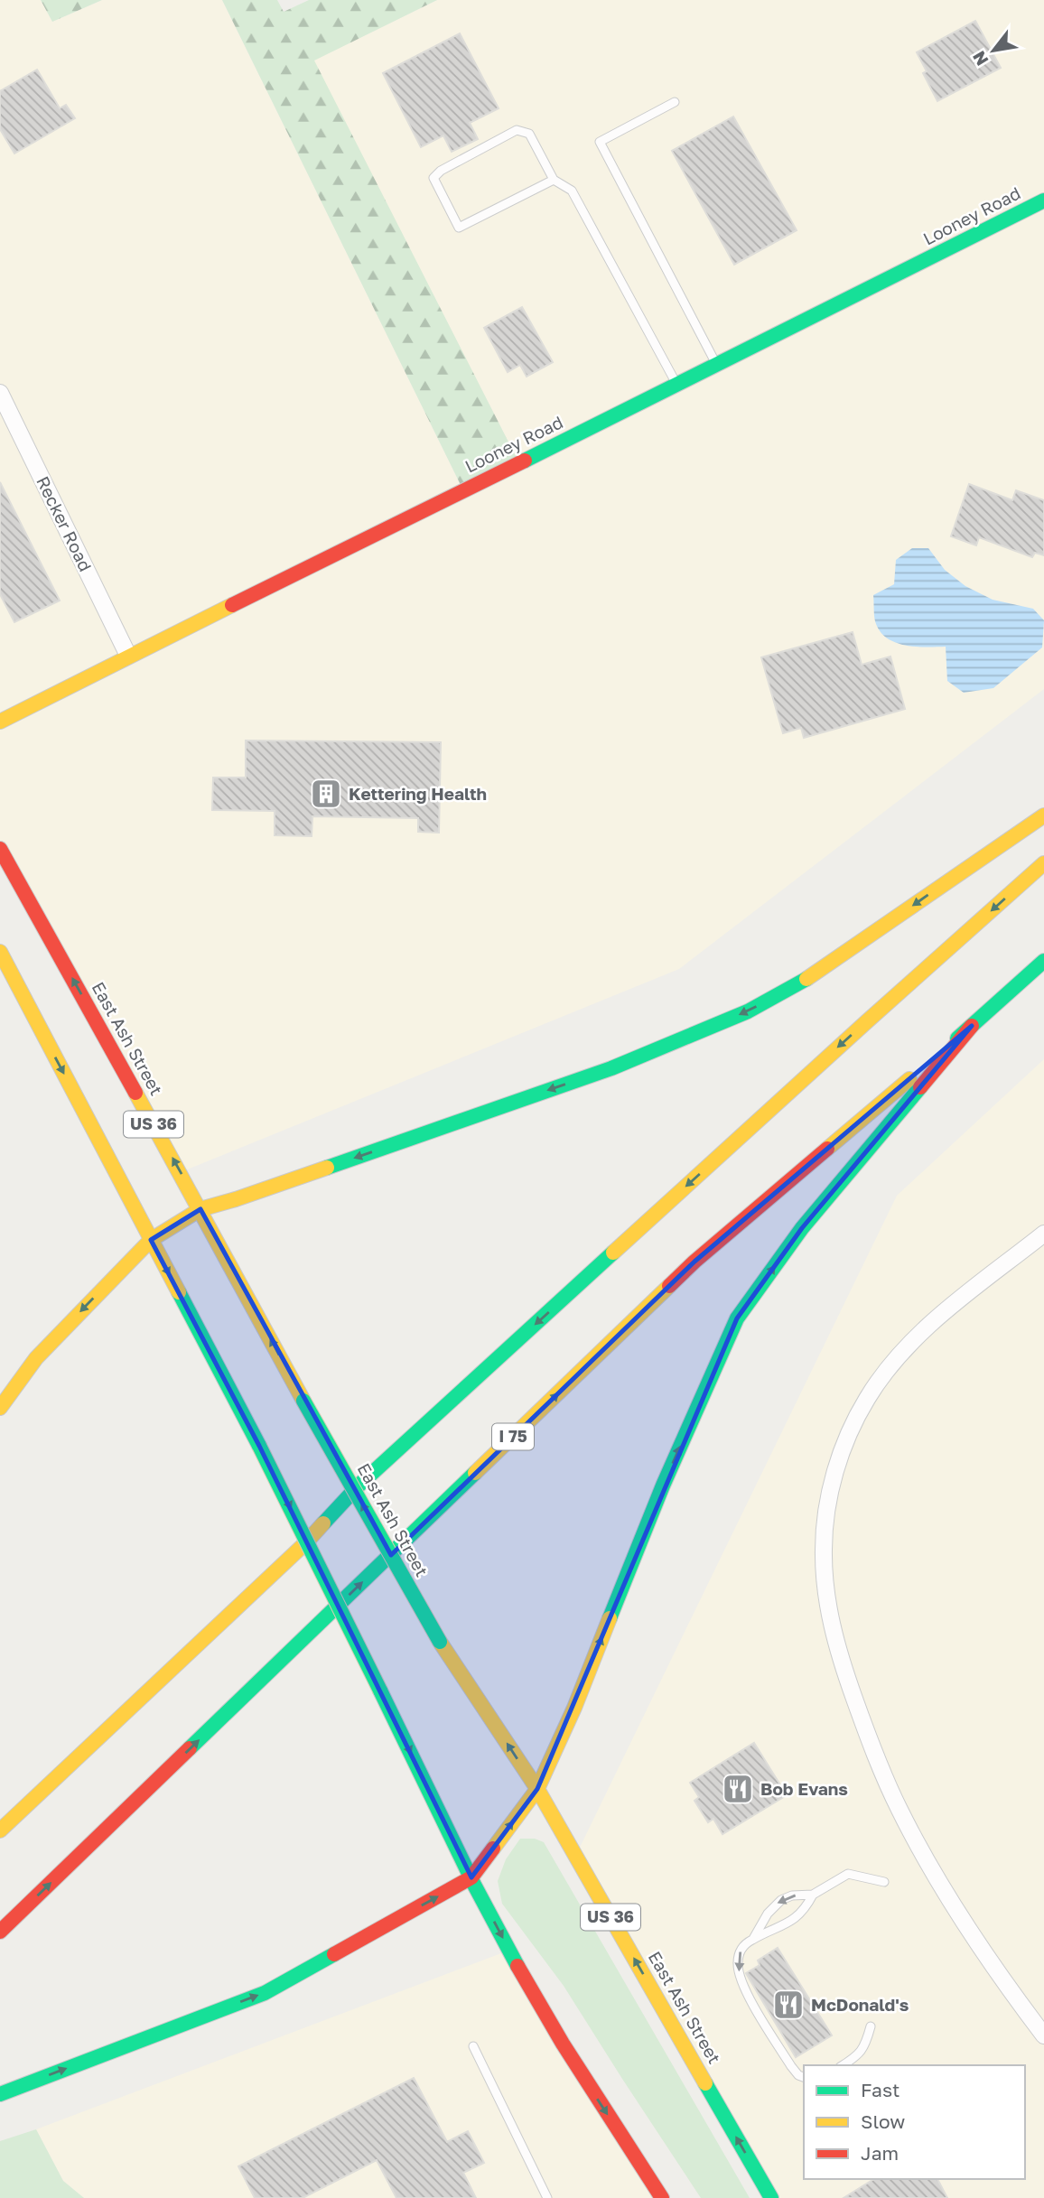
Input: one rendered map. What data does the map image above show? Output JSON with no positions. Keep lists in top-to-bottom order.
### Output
{
  "streets": {
    "main road": [
      "Looney Road",
      "East Ash Street",
      "US 36",
      "I 75"
    ],
    "street": ["Recker Road"]
  },
  "crossings": [
    ["Looney Road", "Recker Road"]
  ],
  "places": {
    "building": ["Kettering Health"],
    "restaurant": ["Bob Evans", "McDonald's"]
  },
  "legend": ["Fast", "Slow", "Jam"],
  "north": "bottom left"
}
